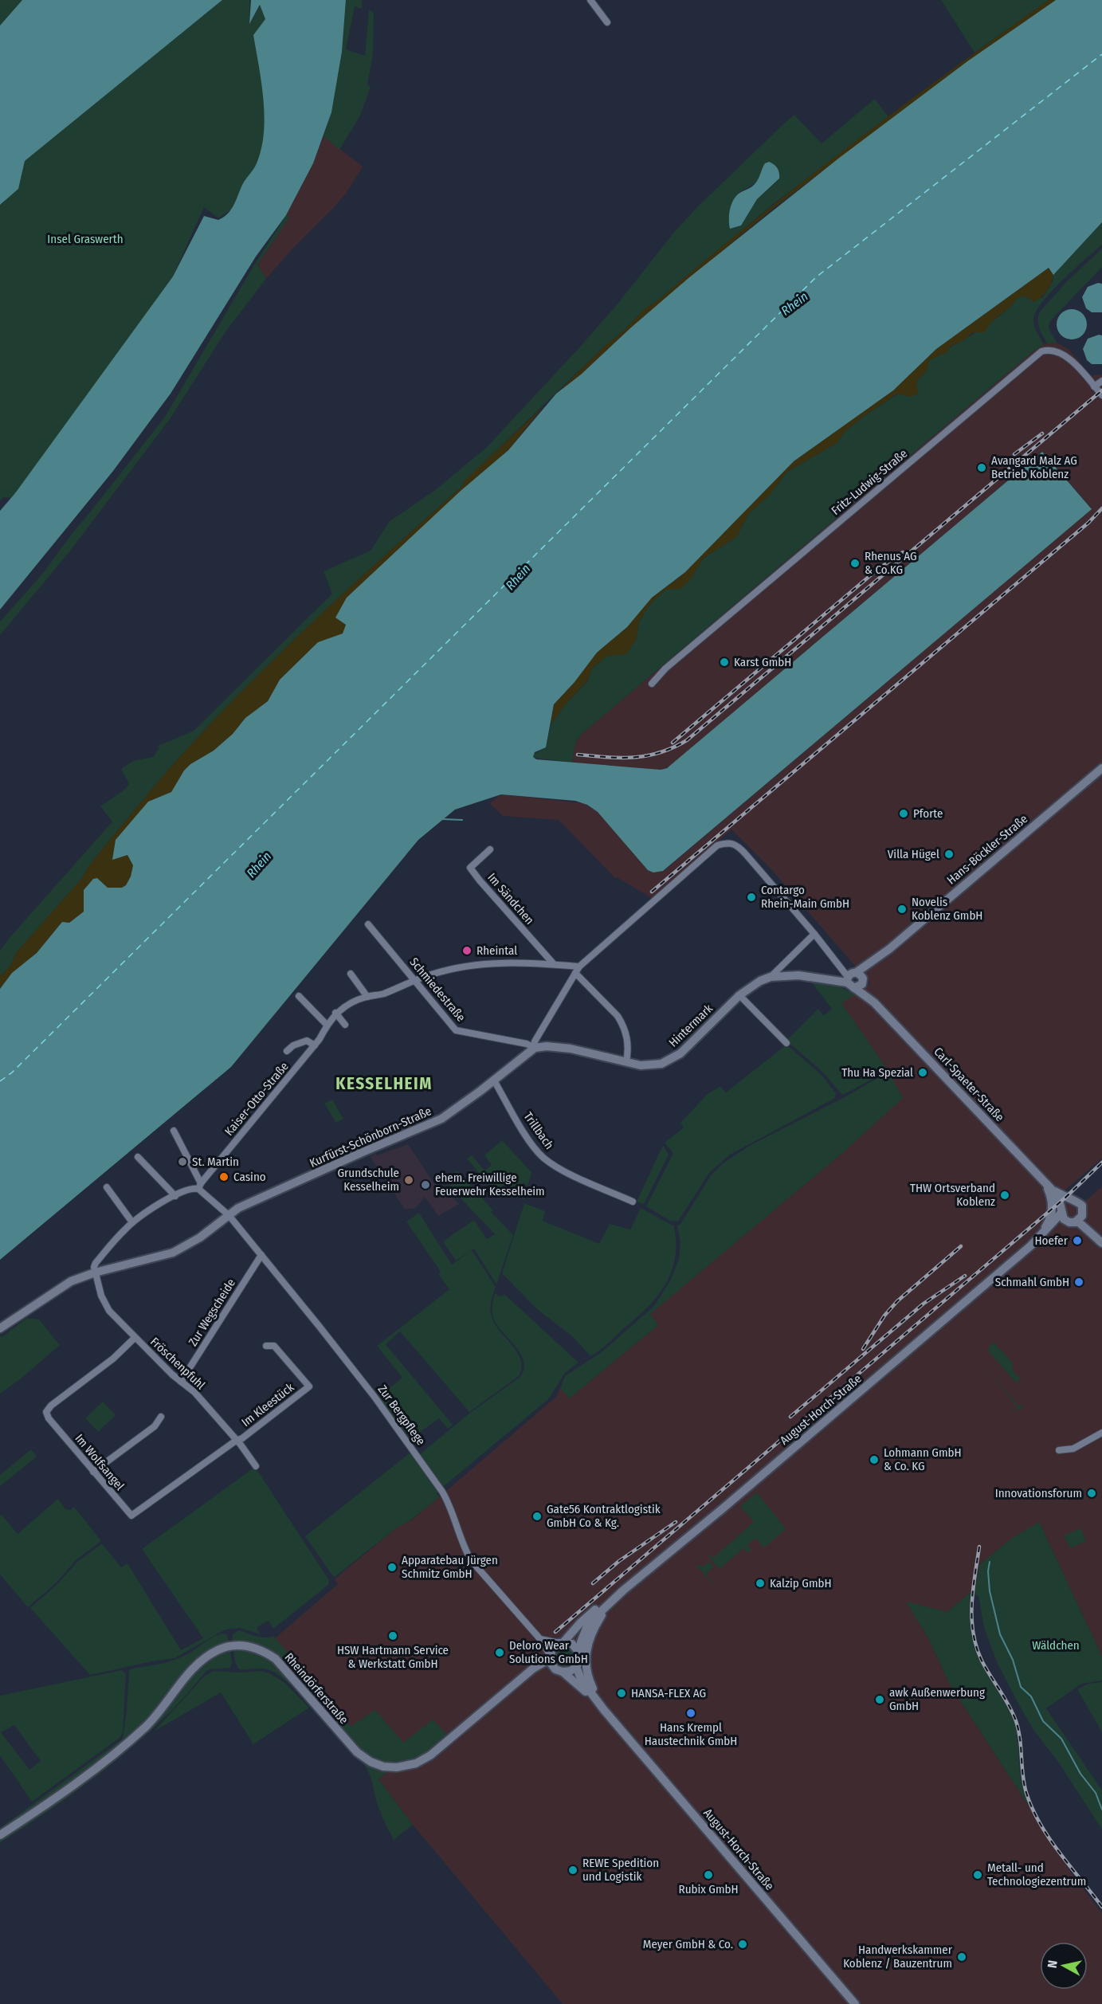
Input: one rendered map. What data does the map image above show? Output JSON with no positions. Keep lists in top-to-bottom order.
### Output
{
  "streets": {
    "main road": [
      "Hans-Böckler-Straße",
      "Hintermark",
      "Carl-Spaeter-Straße",
      "Kurfürst-Schönborn-Straße",
      "August-Horch-Straße",
      "Rheindörferstraße"
    ],
    "street": [
      "Fritz-Ludwig-Straße",
      "Im Sändchen",
      "Schmiedestraße",
      "Kaiser-Otto-Straße",
      "Trillbach",
      "Zur Wegscheide",
      "Fröschenpfuhl",
      "Im Kleestück",
      "Zur Bergpflege",
      "Im Wolfsangel"
    ]
  },
  "crossings": [
    ["Hans-Böckler-Straße", "Hintermark"],
    ["Hans-Böckler-Straße", "Carl-Spaeter-Straße"],
    ["Im Sändchen", "Kaiser-Otto-Straße"],
    ["Schmiedestraße", "Hintermark"],
    ["Schmiedestraße", "Kaiser-Otto-Straße"],
    ["Schmiedestraße", "Kurfürst-Schönborn-Straße"],
    ["Hintermark", "Carl-Spaeter-Straße"],
    ["Hintermark", "Kurfürst-Schönborn-Straße"],
    ["Carl-Spaeter-Straße", "Kaiser-Otto-Straße"],
    ["Carl-Spaeter-Straße", "August-Horch-Straße"],
    ["Kaiser-Otto-Straße", "Zur Bergpflege"],
    ["Trillbach", "Kurfürst-Schönborn-Straße"],
    ["Kurfürst-Schönborn-Straße", "Fröschenpfuhl"],
    ["Kurfürst-Schönborn-Straße", "Zur Bergpflege"],
    ["Zur Wegscheide", "Fröschenpfuhl"],
    ["Zur Wegscheide", "Zur Bergpflege"],
    ["Fröschenpfuhl", "Im Kleestück"],
    ["Fröschenpfuhl", "Im Wolfsangel"],
    ["Im Kleestück", "Im Wolfsangel"],
    ["August-Horch-Straße", "Zur Bergpflege"],
    ["August-Horch-Straße", "Rheindörferstraße"],
    ["Zur Bergpflege", "Rheindörferstraße"]
  ],
  "districts": ["KESSELHEIM"],
  "water": ["Rhein"],
  "parks": ["Insel Graswerth", "Wäldchen"],
  "places": [
    "Avangard Malz AG Betrieb Koblenz",
    "Rhenus AG & Co.KG",
    "Karst GmbH",
    "Pforte",
    "Villa Hügel",
    "Contargo Rhein-Main GmbH",
    "Novelis Koblenz GmbH",
    "Rheintal",
    "Thu Ha Spezial",
    "St. Martin",
    "Casino",
    "Grundschule Kesselheim",
    "ehem. Freiwillige Feuerwehr Kesselheim",
    "THW Ortsverband Koblenz",
    "Hoefer",
    "Schmahl GmbH",
    "Lohmann GmbH & Co. KG",
    "Innovationsforum",
    "Gate56 Kontraktlogistik GmbH Co & Kg.",
    "Apparatebau Jürgen Schmitz GmbH",
    "Kalzip GmbH",
    "HSW Hartmann Service & Werkstatt GmbH",
    "Deloro Wear Solutions GmbH",
    "HANSA-FLEX AG",
    "awk Außenwerbung GmbH",
    "Hans Krempl Haustechnik GmbH",
    "REWE Spedition und Logistik",
    "Rubix GmbH",
    "Metall- und Technologiezentrum",
    "Meyer GmbH & Co.",
    "Handwerkskammer Koblenz / Bauzentrum"
  ],
  "north": "left"
}
